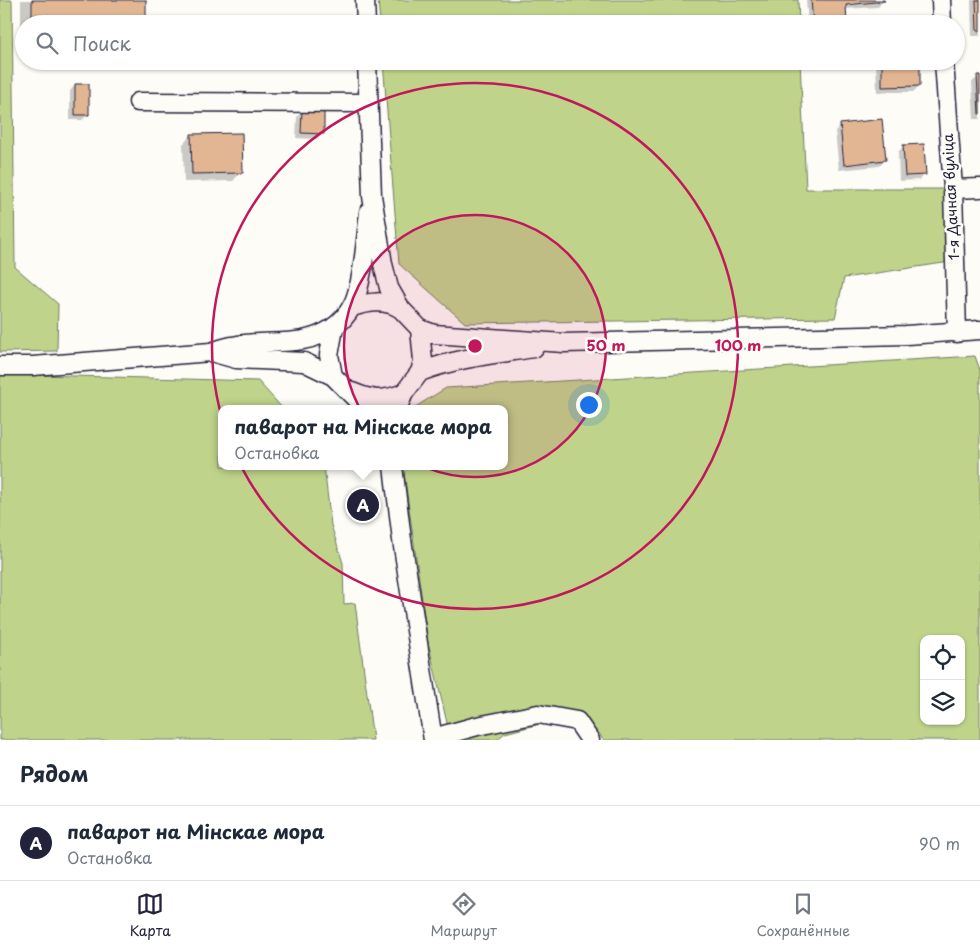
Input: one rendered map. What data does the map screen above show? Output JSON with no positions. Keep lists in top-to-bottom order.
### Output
{
  "streets": {
    "street": ["1-я Дачная вуліца"]
  },
  "page": {
    "search": "Поиск",
    "popup": ["паварот на Мінскае мора", "Остановка"],
    "pins": "A",
    "heading": "Рядом",
    "list": [
      {
        "mark": "A",
        "name": "паварот на Мінскае мора",
        "note": "Остановка",
        "value": "90 m"
      }
    ],
    "nav": ["Карта", "Маршрут", "Сохранённые"]
  },
  "rings": ["50 m", "100 m"]
}
